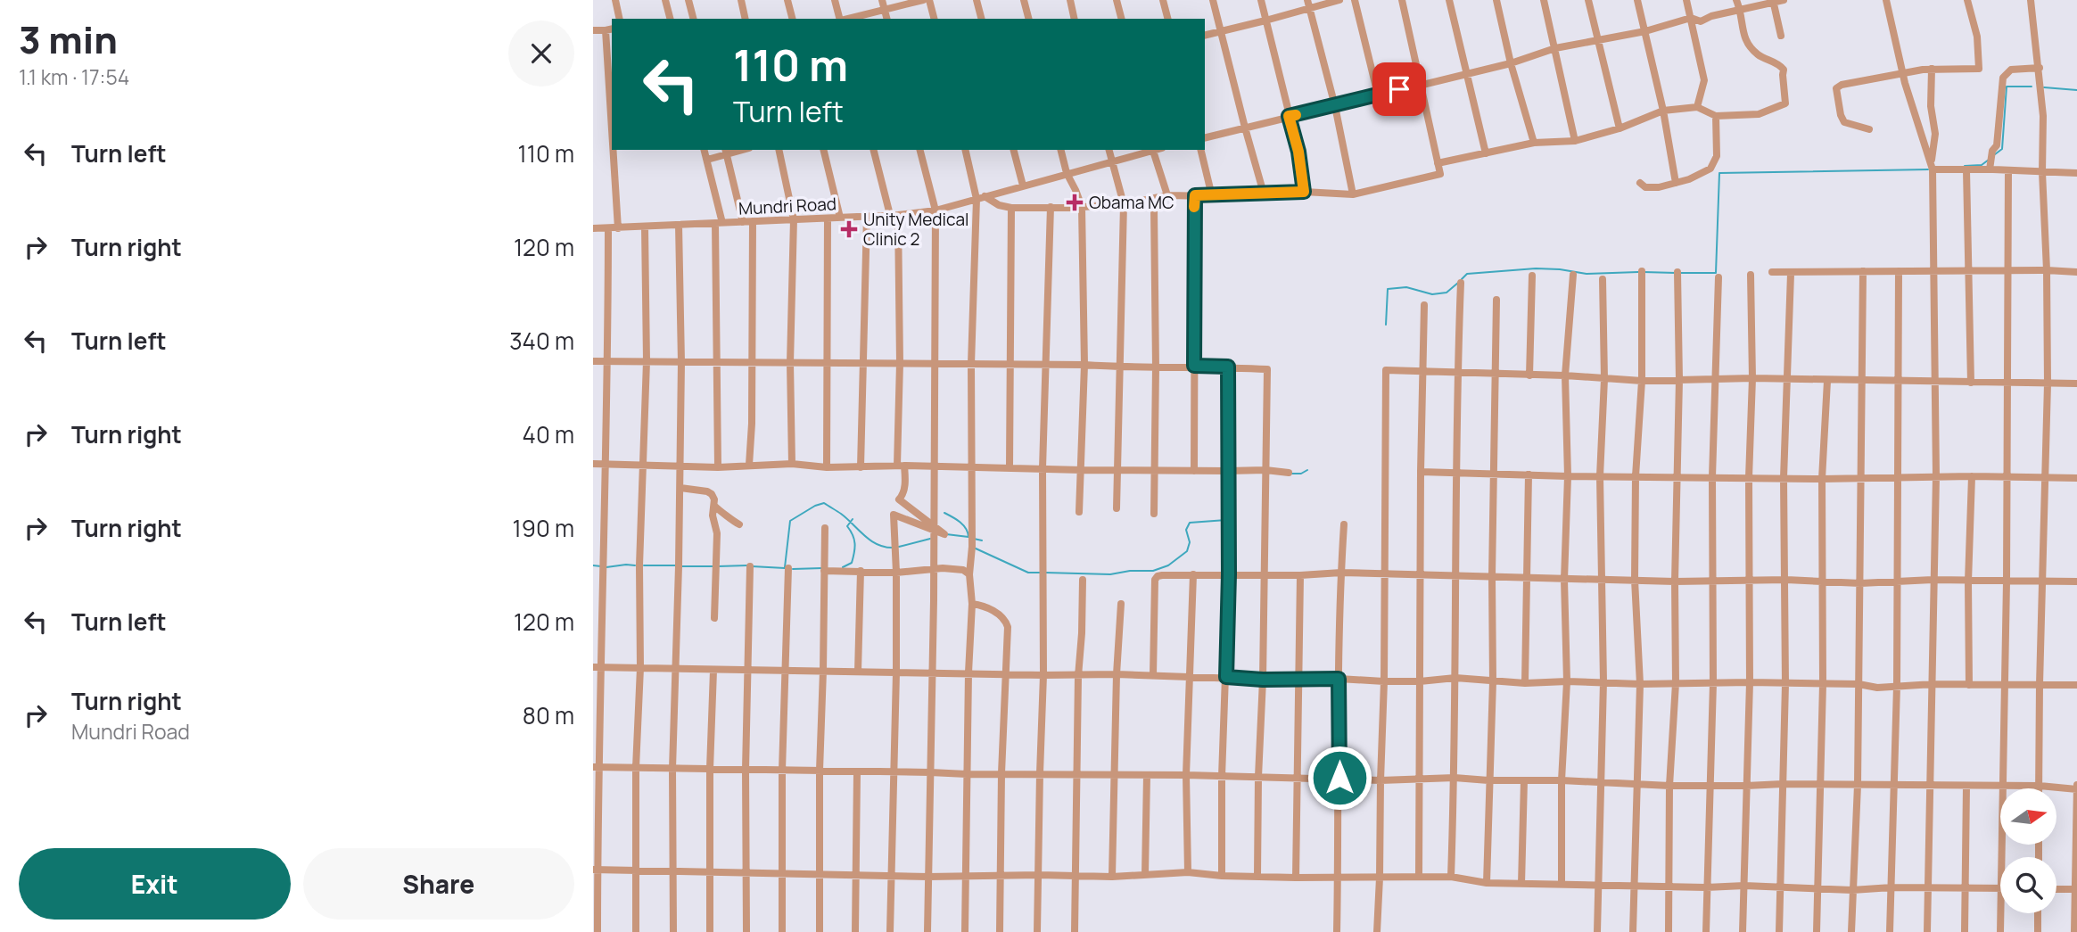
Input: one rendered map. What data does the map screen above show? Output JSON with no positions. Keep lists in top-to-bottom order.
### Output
{
  "streets": {
    "street": ["Mundri Road"]
  },
  "places": {
    "health": ["Obama MC", "Unity Medical Clinic 2"]
  },
  "north": "right",
  "page": {
    "heading": ["3 min", "1.1 km · 17:54"],
    "turn": ["110 m", "Turn left"],
    "list": [
      {
        "name": "Turn left",
        "value": "110 m"
      },
      {
        "name": "Turn right",
        "value": "120 m"
      },
      {
        "name": "Turn left",
        "value": "340 m"
      },
      {
        "name": "Turn right",
        "value": "40 m"
      },
      {
        "name": "Turn right",
        "value": "190 m"
      },
      {
        "name": "Turn left",
        "value": "120 m"
      },
      {
        "name": "Turn right",
        "note": "Mundri Road",
        "value": "80 m"
      }
    ],
    "buttons": ["Exit", "Share"]
  }
}
